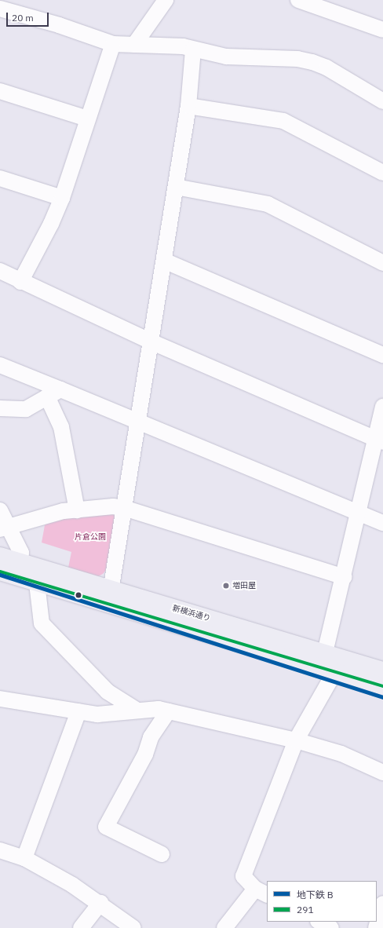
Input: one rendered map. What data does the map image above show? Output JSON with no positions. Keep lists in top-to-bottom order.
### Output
{
  "streets": {
    "main road": ["新横浜通り"]
  },
  "parks": ["片倉公園"],
  "places": ["増田屋"],
  "lines": ["transit line 291", "metro line B"],
  "legend": ["地下鉄 B", "291"],
  "scale_bar": "20 m"
}
